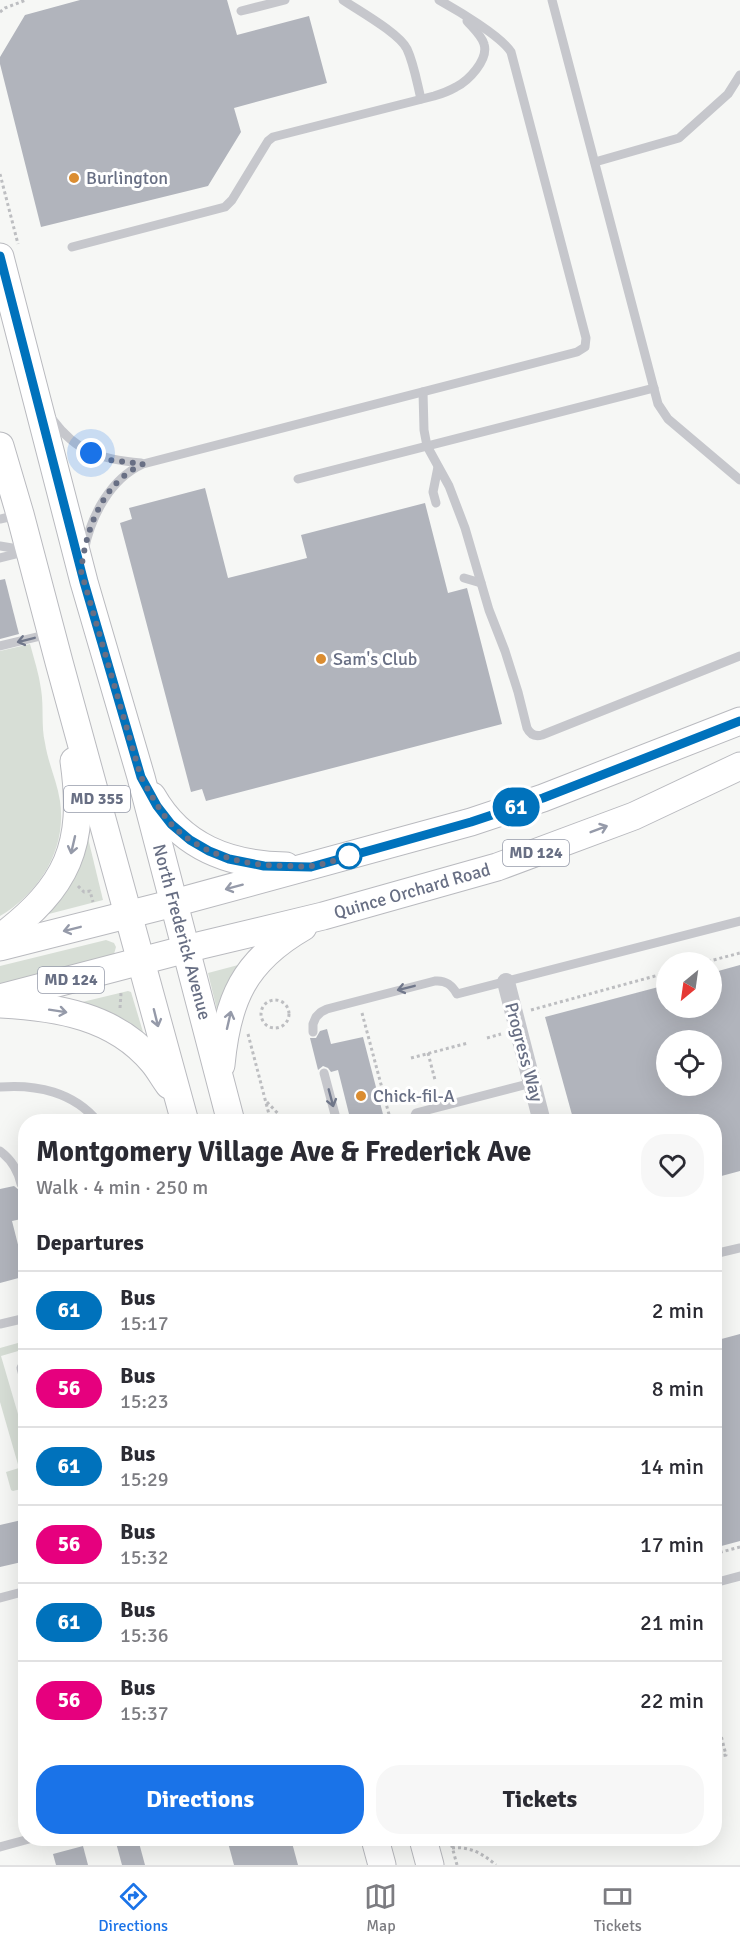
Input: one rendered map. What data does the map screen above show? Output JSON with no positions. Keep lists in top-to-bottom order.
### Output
{
  "streets": {
    "main road": [
      "MD 355",
      "MD 124",
      "Quince Orchard Road",
      "North Frederick Avenue"
    ],
    "street": ["Progress Way"]
  },
  "crossings": [
    ["MD 355", "MD 124"],
    ["MD 355", "Quince Orchard Road"],
    ["MD 124", "Quince Orchard Road"],
    ["MD 124", "North Frederick Avenue"],
    ["Quince Orchard Road", "North Frederick Avenue"]
  ],
  "places": ["Burlington", "Sam's Club", "Chick-fil-A"],
  "lines": ["bus line 61"],
  "north": "bottom left",
  "page": {
    "on_map": "61",
    "heading": [
      ["Montgomery Village Ave & Frederick Ave", "Walk · 4 min · 250 m"],
      "Departures"
    ],
    "list": [
      {
        "mark": "61",
        "name": "Bus",
        "note": "15:17",
        "value": "2 min"
      },
      {
        "mark": "56",
        "name": "Bus",
        "note": "15:23",
        "value": "8 min"
      },
      {
        "mark": "61",
        "name": "Bus",
        "note": "15:29",
        "value": "14 min"
      },
      {
        "mark": "56",
        "name": "Bus",
        "note": "15:32",
        "value": "17 min"
      },
      {
        "mark": "61",
        "name": "Bus",
        "note": "15:36",
        "value": "21 min"
      },
      {
        "mark": "56",
        "name": "Bus",
        "note": "15:37",
        "value": "22 min"
      }
    ],
    "buttons": ["Directions", "Tickets"],
    "tabs": ["Directions", "Map", "Tickets"]
  }
}
